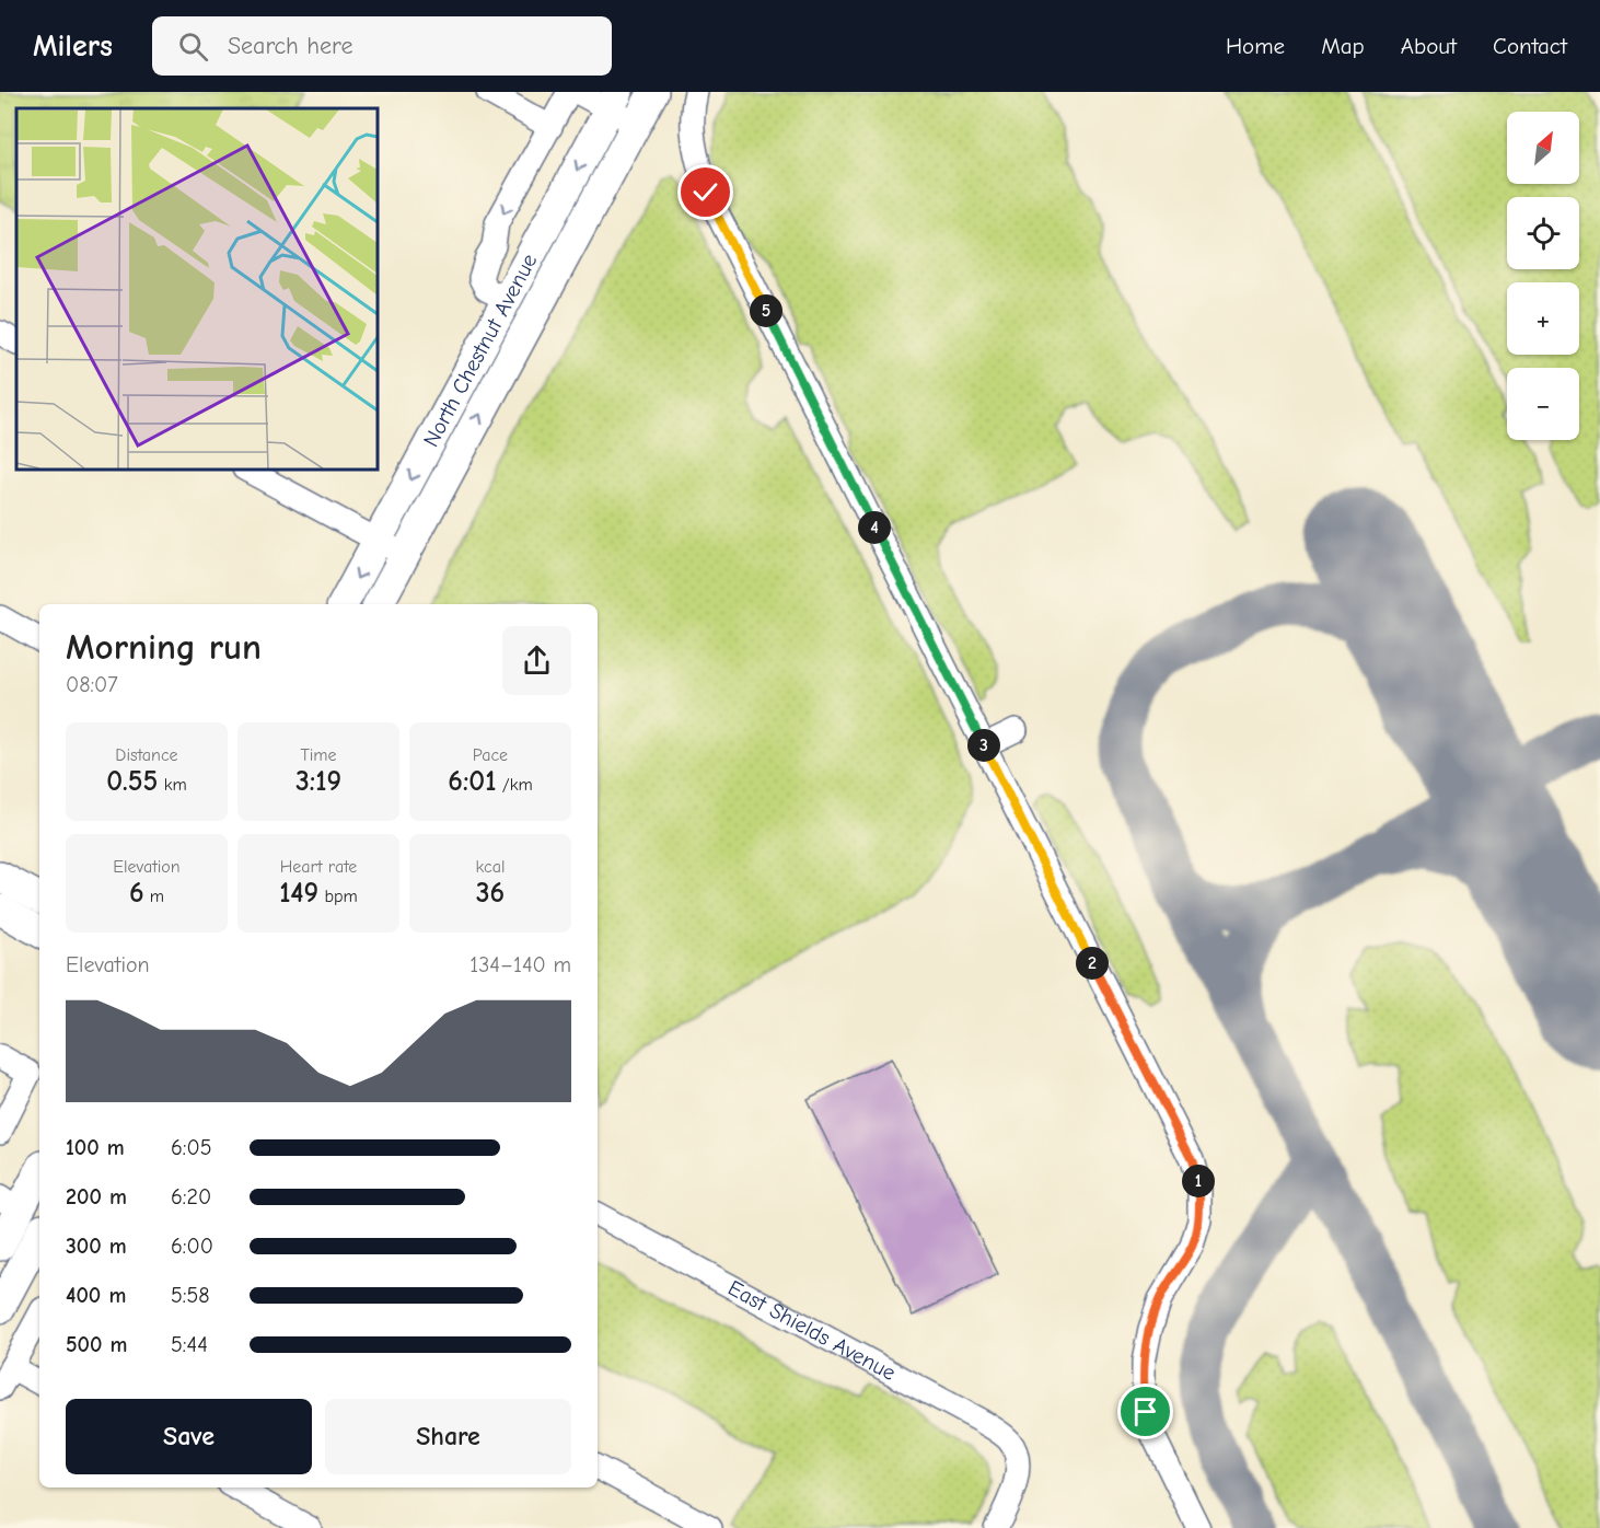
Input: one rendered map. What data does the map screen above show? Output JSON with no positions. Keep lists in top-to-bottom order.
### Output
{
  "streets": {
    "main road": ["North Chestnut Avenue"],
    "street": ["East Shields Avenue"]
  },
  "north": "top right",
  "page": {
    "header": "Milers",
    "search": "Search here",
    "nav": [
      "Home",
      "Map",
      "About",
      "Contact"
    ],
    "map_buttons": ["+", "−"],
    "pins": [
      "5",
      "4",
      "3",
      "2",
      "1"
    ],
    "heading": ["Morning run", "08:07"],
    "stats": [
      ["Distance", "0.55 km"],
      ["Time", "3:19"],
      ["Pace", "6:01 /km"],
      ["Elevation", "6 m"],
      ["Heart rate", "149 bpm"],
      ["kcal", "36"]
    ],
    "chart": ["Elevation", "134–140 m"],
    "list": [
      {
        "name": "100 m",
        "note": "6:05"
      },
      {
        "name": "200 m",
        "note": "6:20"
      },
      {
        "name": "300 m",
        "note": "6:00"
      },
      {
        "name": "400 m",
        "note": "5:58"
      },
      {
        "name": "500 m",
        "note": "5:44"
      }
    ],
    "buttons": ["Save", "Share"]
  }
}
